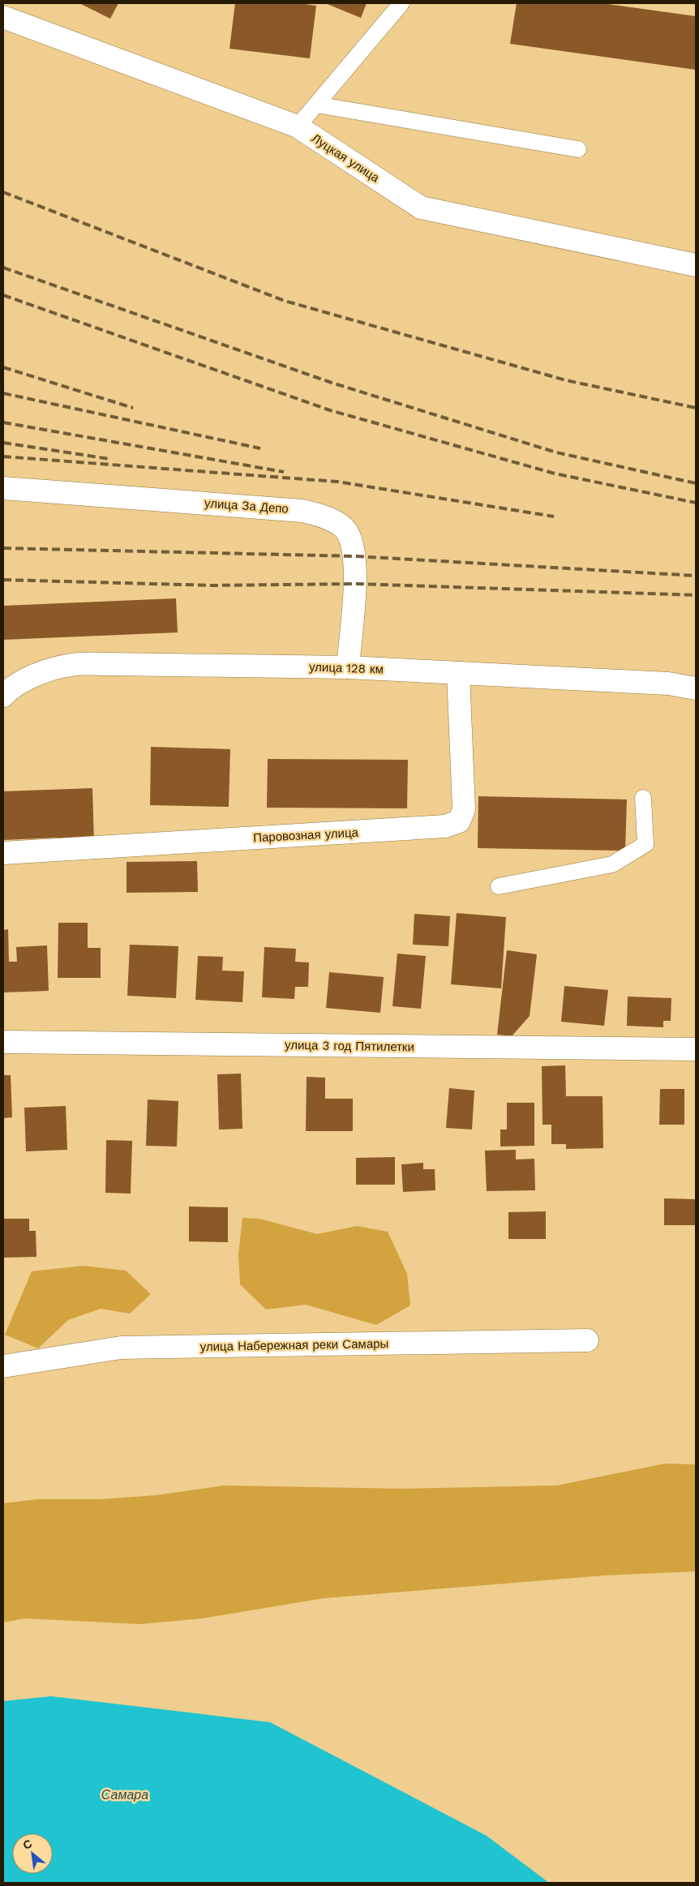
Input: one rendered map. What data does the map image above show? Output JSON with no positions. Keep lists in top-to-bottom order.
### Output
{
  "streets": {
    "street": [
      "Луцкая улица",
      "улица За Депо",
      "улица 128 км",
      "Паровозная улица",
      "улица 3 год Пятилетки",
      "улица Набережная реки Самары"
    ]
  },
  "crossings": [
    ["улица За Депо", "улица 128 км"],
    ["улица 128 км", "Паровозная улица"]
  ],
  "water": ["Самара"],
  "north": "top left"
}
